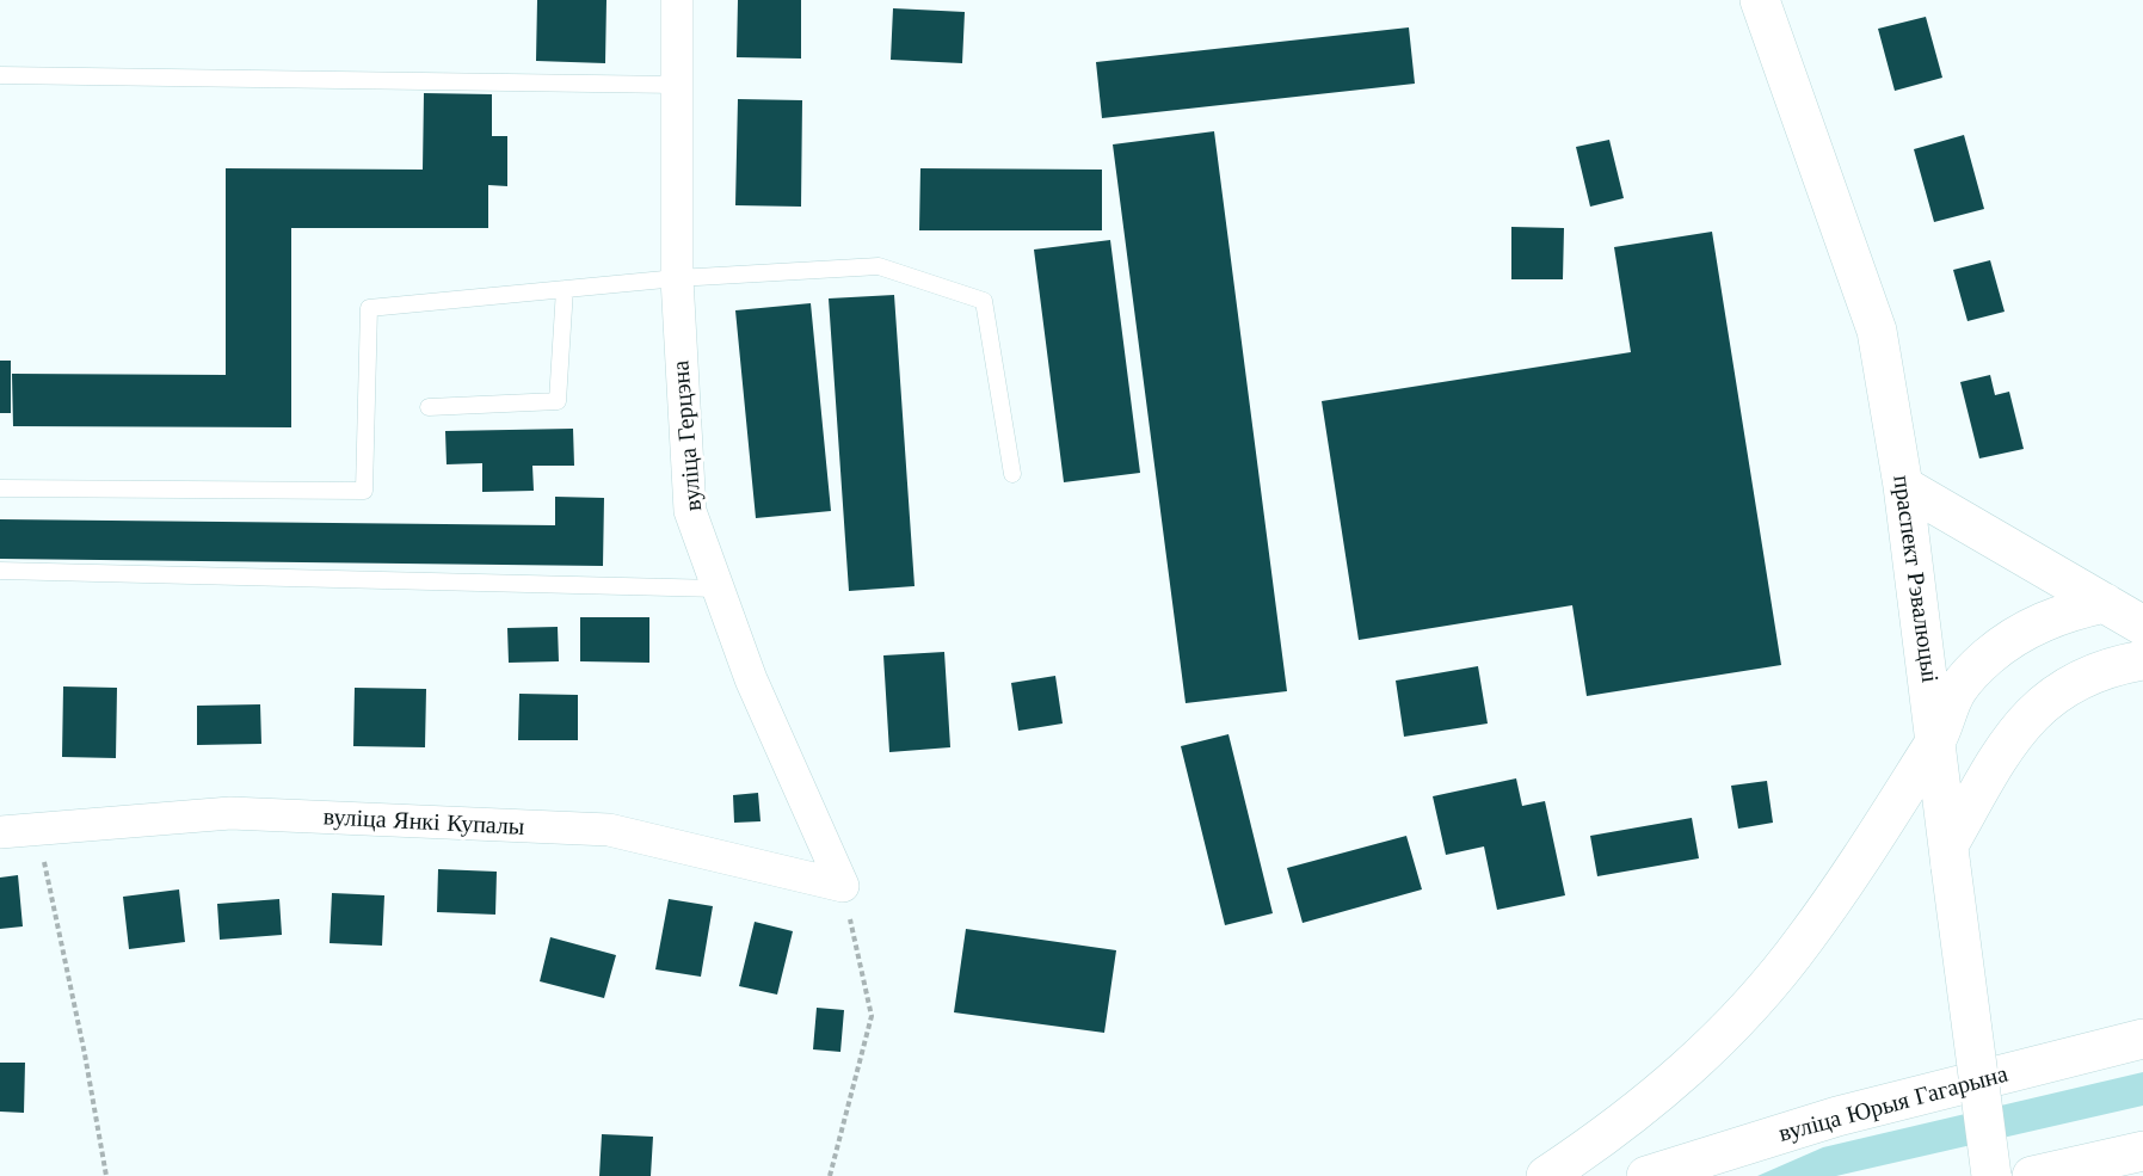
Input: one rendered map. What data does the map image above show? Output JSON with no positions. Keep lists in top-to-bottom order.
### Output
{
  "streets": {
    "main road": ["праспект Рэвалюцыі", "вуліца Юрыя Гагарына"],
    "street": ["вуліца Герцэна", "вуліца Янкі Купалы"]
  },
  "crossings": [
    ["вуліца Герцэна", "вуліца Янкі Купалы"]
  ]
}
